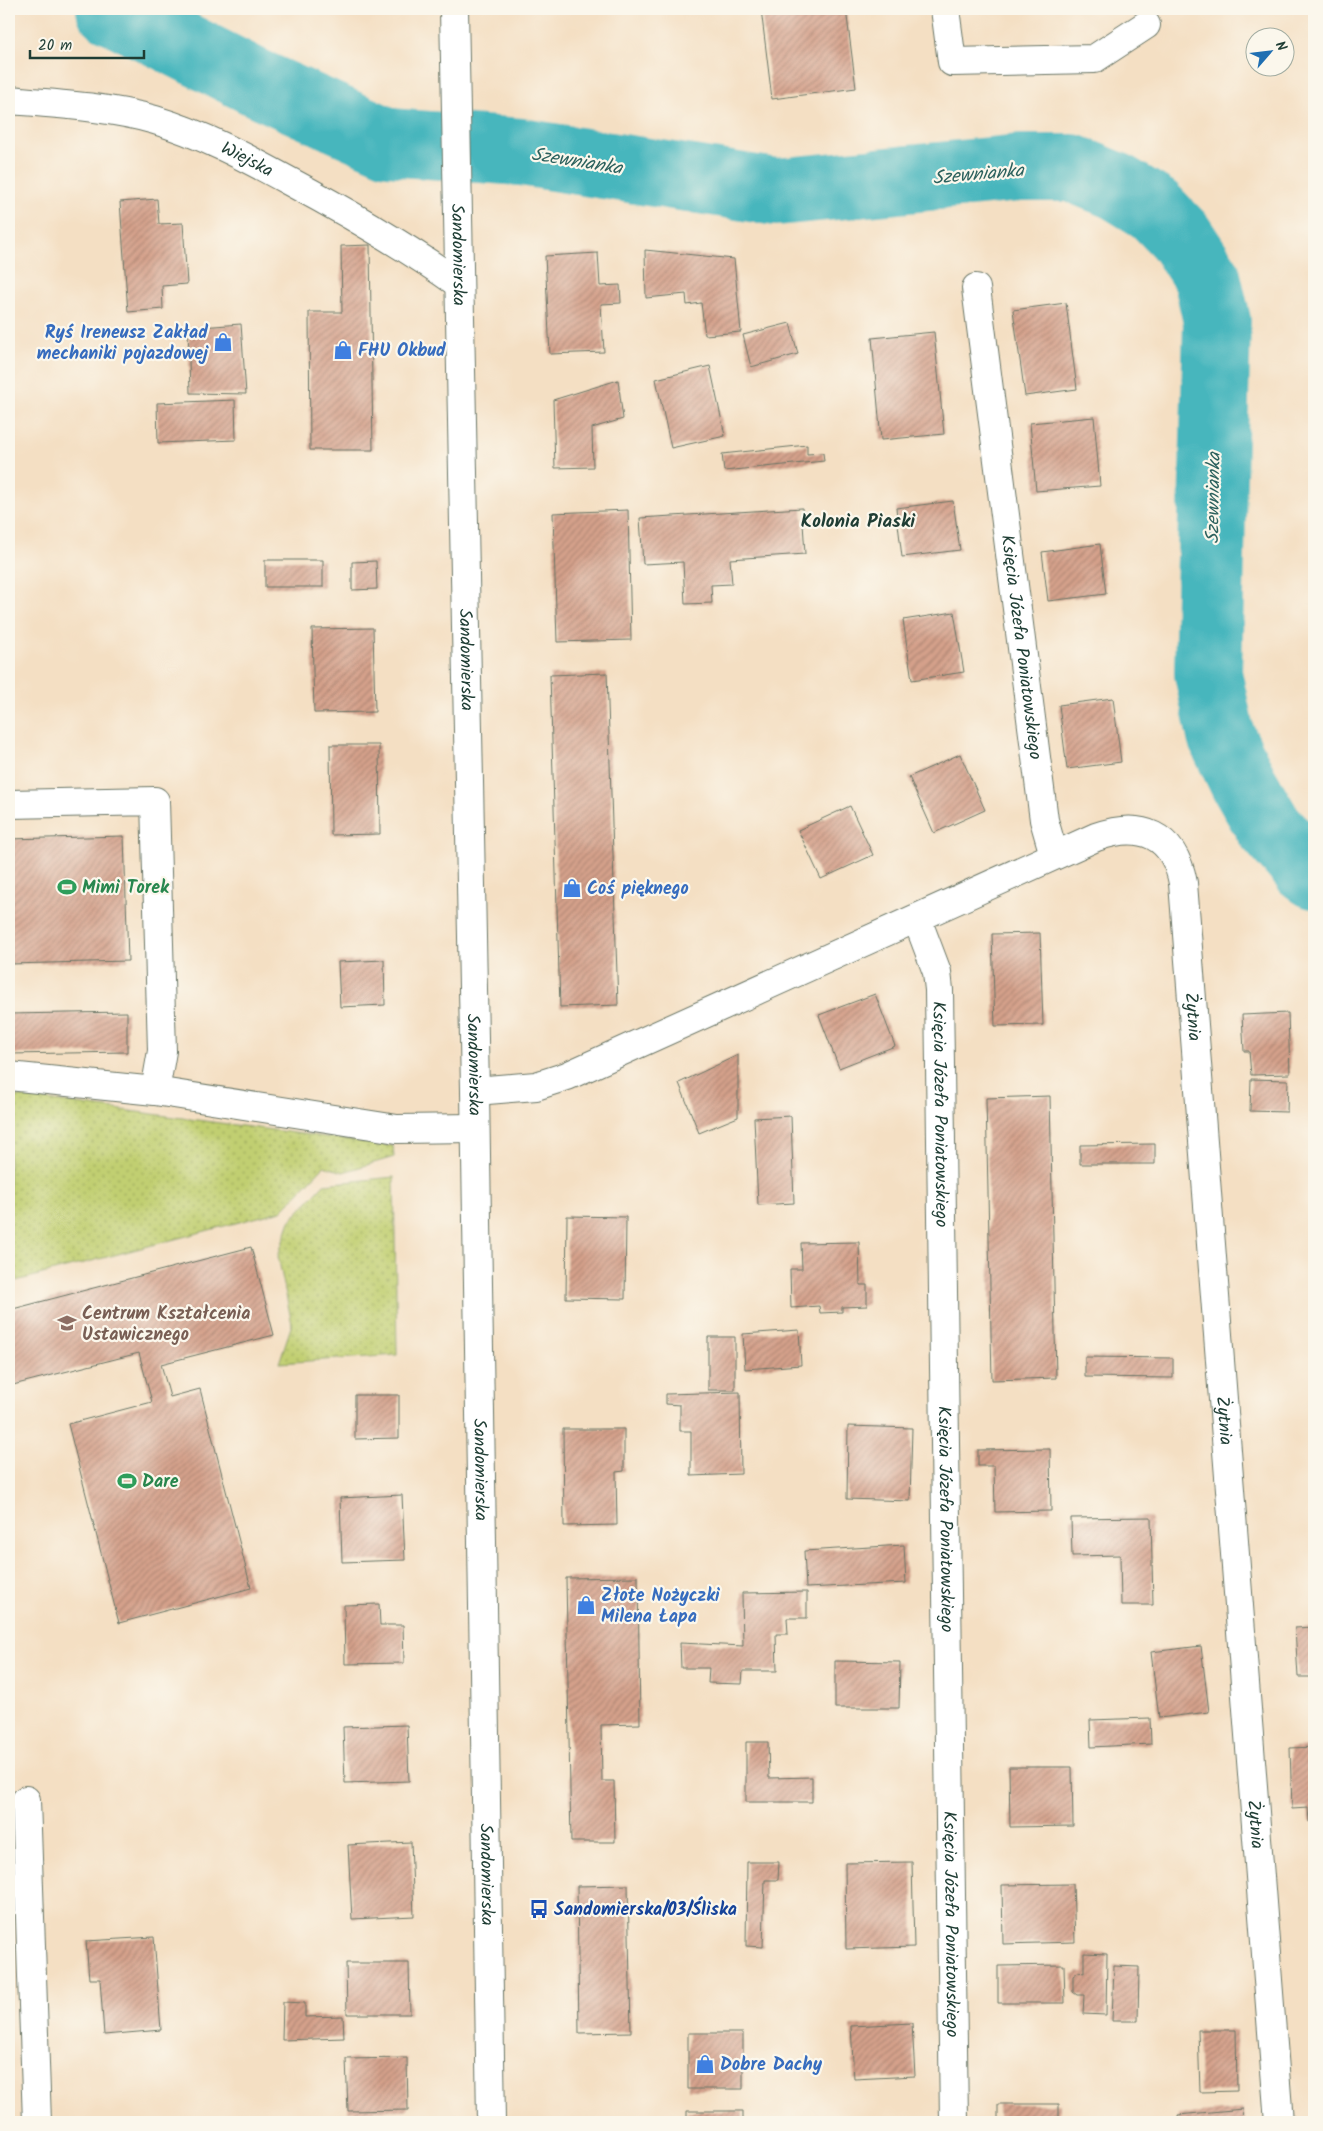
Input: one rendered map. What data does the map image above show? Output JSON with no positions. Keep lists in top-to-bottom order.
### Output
{
  "streets": {
    "street": [
      "Wiejska",
      "Sandomierska",
      "Księcia Józefa Poniatowskiego",
      "Żytnia"
    ]
  },
  "crossings": [
    ["Wiejska", "Sandomierska"],
    ["Księcia Józefa Poniatowskiego", "Żytnia"]
  ],
  "districts": ["Kolonia Piaski"],
  "water": ["Szewnianka"],
  "places": {
    "shop": [
      "Ryś Ireneusz Zakład mechaniki pojazdowej",
      "FHU Okbud",
      "Coś pięknego",
      "Złote Nożyczki Milena Łapa",
      "Dobre Dachy"
    ],
    "sports": ["Mimi Torek", "Dare"],
    "school or university": ["Centrum Kształcenia Ustawicznego"],
    "bus stop": ["Sandomierska/03/Śliska"]
  },
  "scale_bar": "20 m",
  "north": "top right"
}
